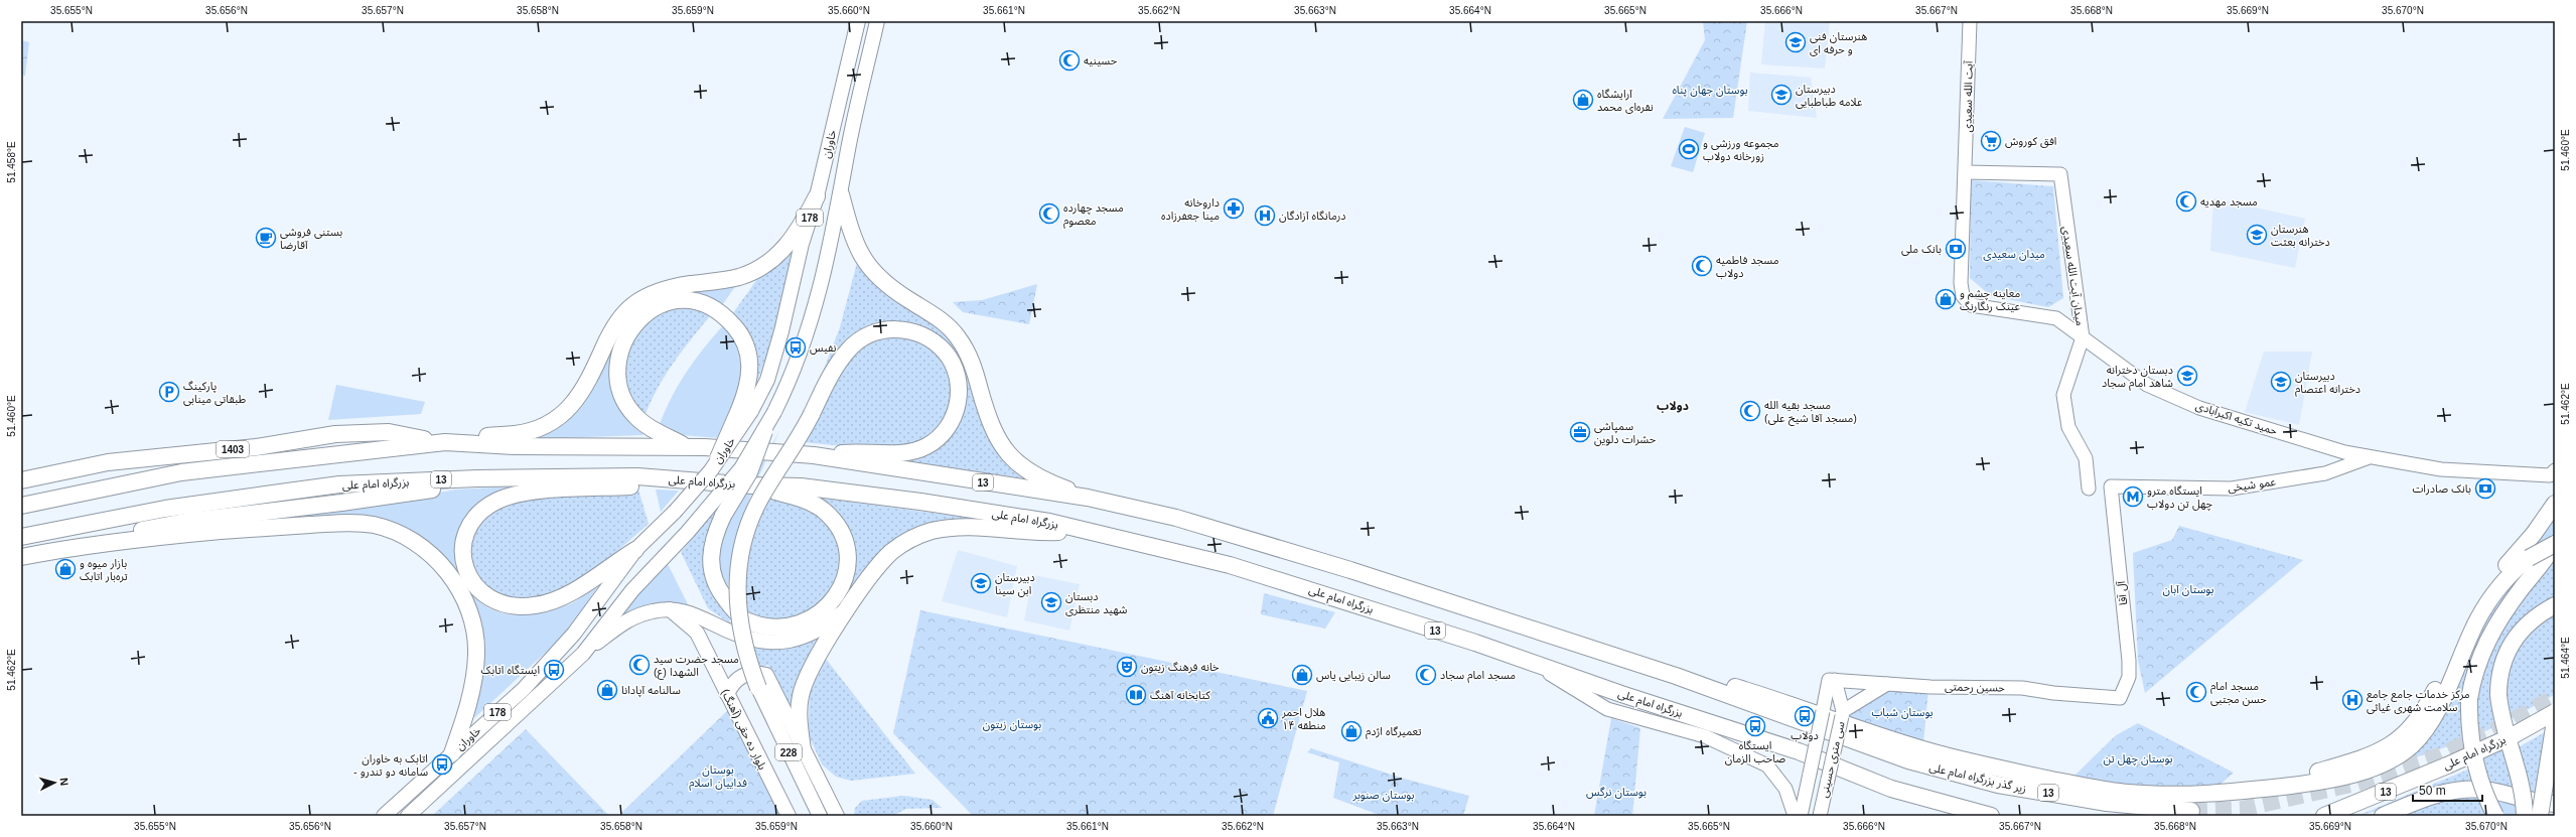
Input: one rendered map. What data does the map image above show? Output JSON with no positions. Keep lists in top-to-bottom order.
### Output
{
  "streets": {
    "highway": [
      "1403",
      "13",
      "بزرگراه امام علی",
      "زیر گذر بزرگراه امام علی"
    ],
    "main road": [
      "آیت الله سعیدی",
      "خاوران",
      "178",
      "میدان آیت الله سعیدی",
      "حمید تکیه اکبرآبادی",
      "عمو شیخی",
      "آل آقا",
      "حسین رحمتی",
      "بلوار ده حقی (آهنگ)",
      "228",
      "سی متری حسینی"
    ]
  },
  "crossings": [
    ["آیت الله سعیدی", "میدان آیت الله سعیدی"],
    ["میدان آیت الله سعیدی", "حمید تکیه اکبرآبادی"],
    ["حمید تکیه اکبرآبادی", "عمو شیخی"],
    ["1403", "13"],
    ["13", "زیر گذر بزرگراه امام علی"],
    ["عمو شیخی", "آل آقا"],
    ["آل آقا", "حسین رحمتی"],
    ["حسین رحمتی", "سی متری حسینی"]
  ],
  "districts": ["دولاب"],
  "parks": [
    "بوستان جهان پناه",
    "میدان سعیدی",
    "بوستان آبان",
    "بوستان شباب",
    "بوستان زیتون",
    "بوستان چهل تن",
    "بوستان فداییان اسلام",
    "بوستان نرگس",
    "بوستان صنوبر"
  ],
  "places": {
    "school or university": [
      "هنرستان فنی و حرفه ای",
      "دبیرستان علامه طباطبایی",
      "هنرستان دخترانه بعثت",
      "دبستان دخترانه شاهد امام سجاد",
      "دبیرستان دخترانه اعتصام",
      "دبیرستان ابن سینا",
      "دبستان شهید منتظری"
    ],
    "mosque": [
      "حسینیه",
      "مسجد مهدیه",
      "مسجد چهارده معصوم",
      "مسجد فاطمیه دولاب",
      "مسجد بقیه الله (مسجد آقا شیخ علی)",
      "مسجد حضرت سید الشهدا (ع)",
      "مسجد امام سجاد",
      "مسجد امام حسن مجتبی"
    ],
    "shop": [
      "آرایشگاه نقره‌ای محمد",
      "معاینه چشم و عینک رنگارنگ",
      "بازار میوه و تره‌بار اتابک",
      "سالن زیبایی یاس",
      "سالنامه آپادانا",
      "تعمیرگاه اژدم"
    ],
    "supermarket": ["افق کوروش"],
    "sports": ["مجموعه ورزشی و زورخانه دولاب"],
    "pharmacy": ["داروخانه مینا جعفرزاده"],
    "hospital": ["درمانگاه آزادگان", "مرکز خدمات جامع جامع سلامت شهری غیاثی"],
    "cafe": ["بستنی فروشی آقارضا"],
    "bank": ["بانک ملی", "بانک صادرات"],
    "bus stop": [
      "نفیس",
      "ایستگاه اتابک",
      "دولاب",
      "ایستگاه صاحب الزمان",
      "اتابک به خاوران - سامانه دو تندرو"
    ],
    "parking": ["پارکینگ طبقاتی مینابی"],
    "office": ["سمپاشی حشرات دلوین"],
    "metro station": ["ایستگاه مترو چهل تن دولاب"],
    "theatre": ["خانه فرهنگ زيتون"],
    "library": ["کتابخانه آهنگ"],
    "public building": ["هلال احمر منطقه ۱۴"]
  },
  "scale_bar": "50 m",
  "north": "right",
  "coordinates": [
    "35.655°N",
    "35.656°N",
    "35.657°N",
    "35.658°N",
    "35.659°N",
    "35.660°N",
    "35.661°N",
    "35.662°N",
    "35.663°N",
    "35.664°N",
    "35.665°N",
    "35.666°N",
    "35.667°N",
    "35.668°N",
    "35.669°N",
    "35.670°N",
    "51.460°E",
    "51.458°E",
    "51.462°E",
    "51.464°E"
  ]
}
